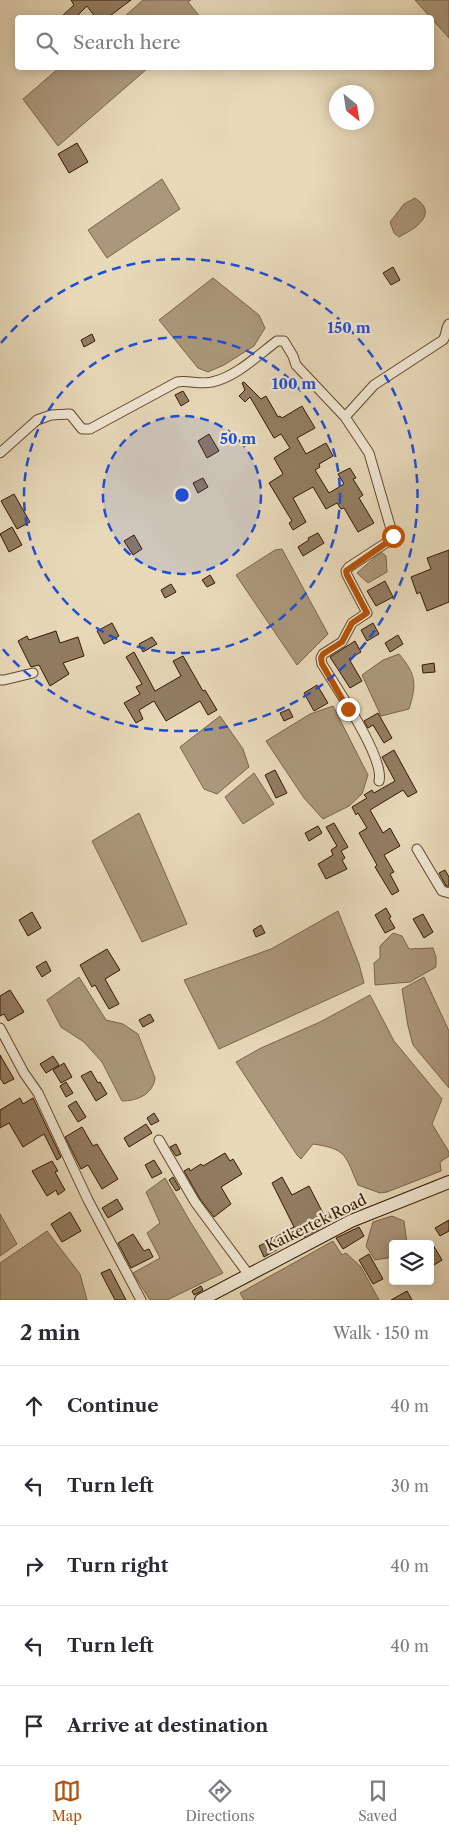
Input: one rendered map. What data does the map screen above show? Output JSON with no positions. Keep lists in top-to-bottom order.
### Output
{
  "streets": {
    "main road": ["Kaikertek Road"]
  },
  "north": "bottom right",
  "page": {
    "search": "Search here",
    "heading": ["2 min", "Walk · 150 m"],
    "list": [
      ["Continue", "40 m"],
      ["Turn left", "30 m"],
      ["Turn right", "40 m"],
      ["Turn left", "40 m"],
      "Arrive at destination"
    ],
    "nav": ["Map", "Directions", "Saved"]
  },
  "rings": ["150 m", "100 m", "50 m"]
}
